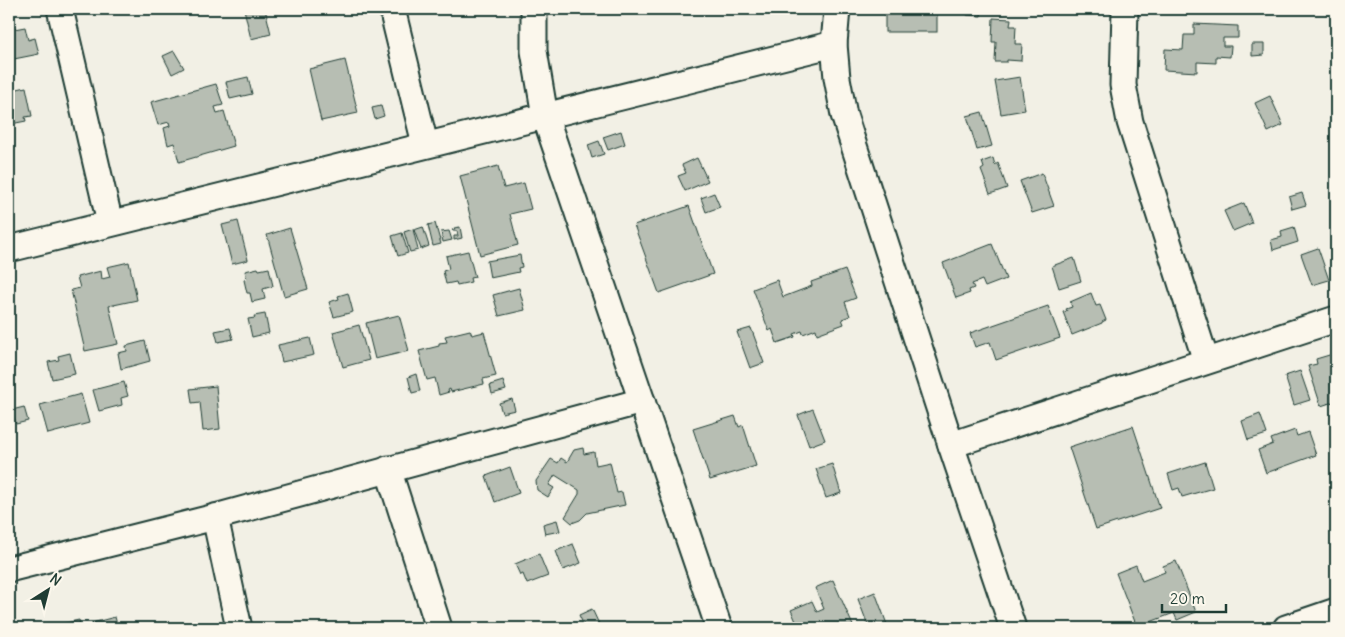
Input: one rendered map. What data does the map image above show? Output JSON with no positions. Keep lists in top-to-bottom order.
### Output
{
  "scale_bar": "20 m",
  "north": "top right"
}
